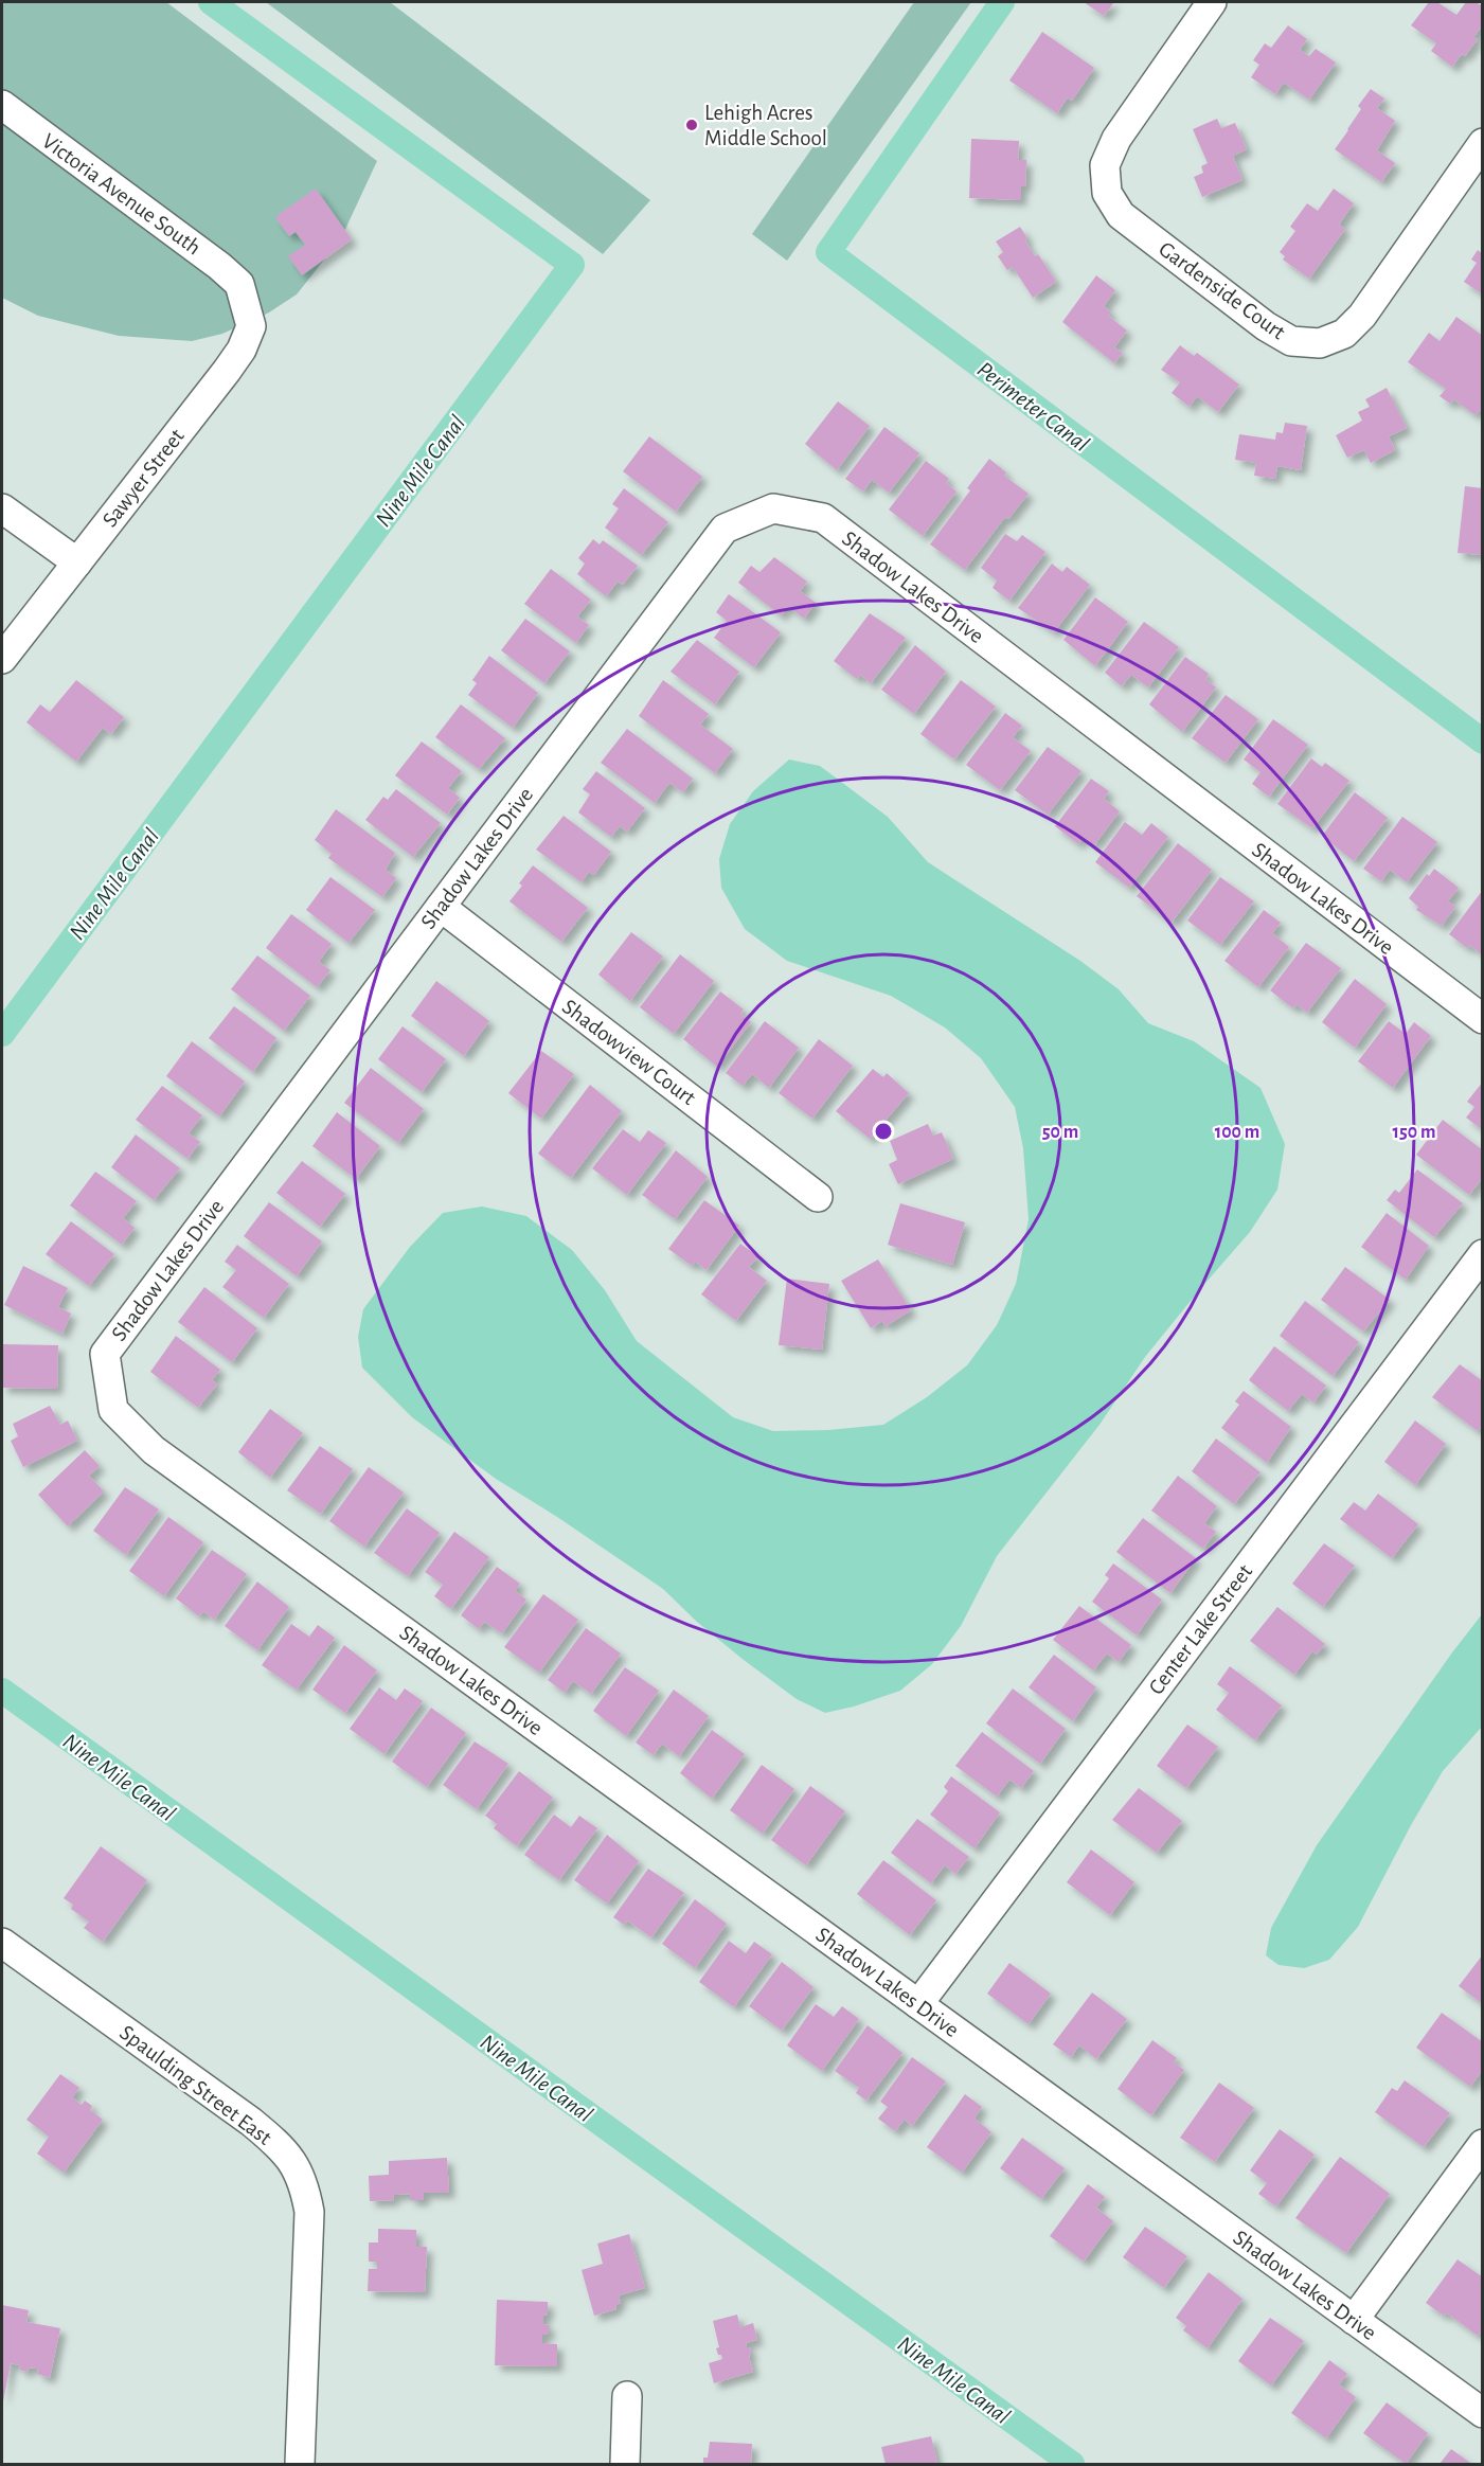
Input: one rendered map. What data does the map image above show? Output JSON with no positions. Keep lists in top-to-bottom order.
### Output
{
  "streets": {
    "street": [
      "Victoria Avenue South",
      "Gardenside Court",
      "Sawyer Street",
      "Shadow Lakes Drive",
      "Shadowview Court",
      "Center Lake Street",
      "Spaulding Street East"
    ]
  },
  "crossings": [
    ["Victoria Avenue South", "Sawyer Street"],
    ["Shadow Lakes Drive", "Shadowview Court"],
    ["Shadow Lakes Drive", "Center Lake Street"]
  ],
  "water": ["Perimeter Canal", "Nine Mile Canal"],
  "places": ["Lehigh Acres Middle School"],
  "rings": ["50 m", "100 m", "150 m"]
}
